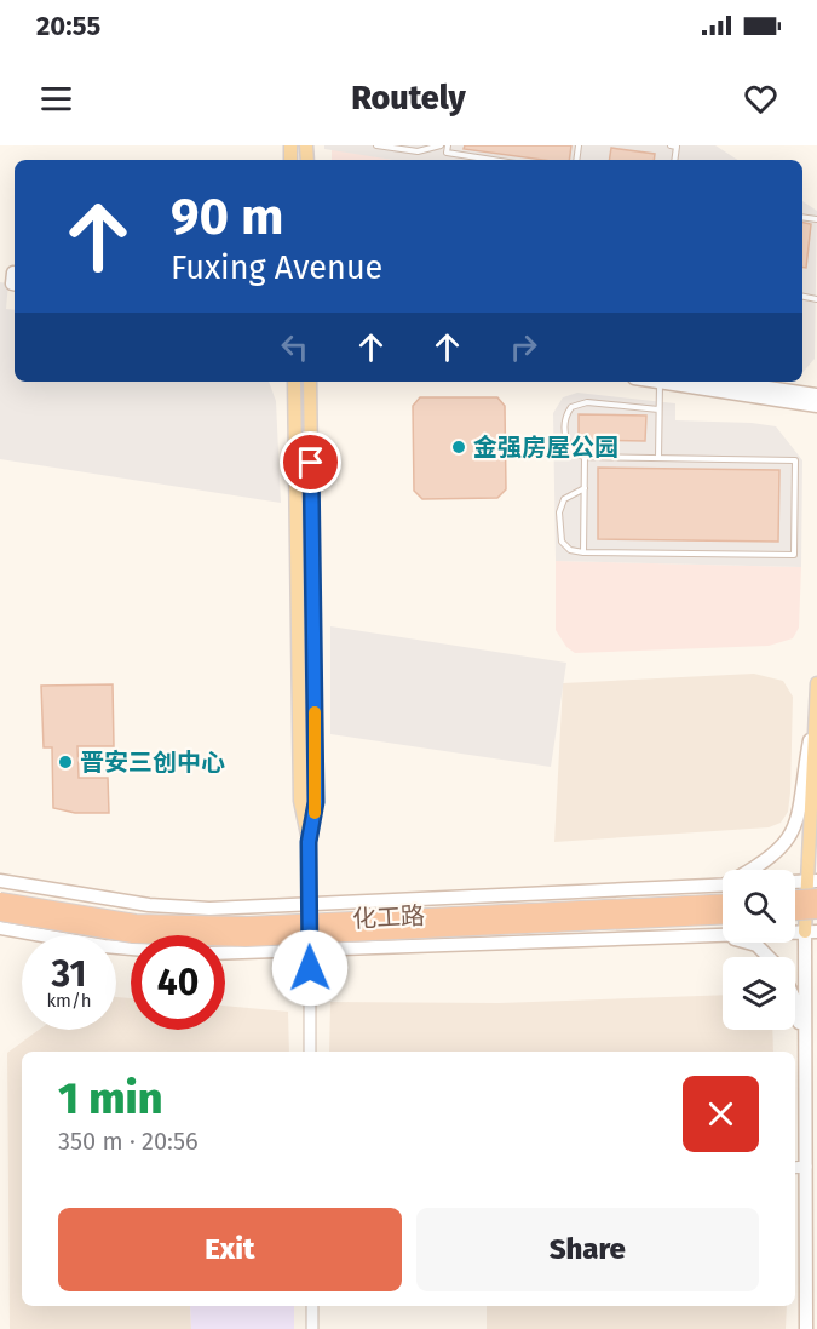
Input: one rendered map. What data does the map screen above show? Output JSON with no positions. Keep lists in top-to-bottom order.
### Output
{
  "streets": {
    "highway": ["化工路"]
  },
  "places": ["金强房屋公园", "晋安三创中心"],
  "page": {
    "status": "20:55",
    "header": "Routely",
    "turn": ["90 m", "Fuxing Avenue"],
    "speed": "31 km/h",
    "limit": "40",
    "heading": ["1 min", "350 m · 20:56"],
    "buttons": ["Exit", "Share"]
  }
}
